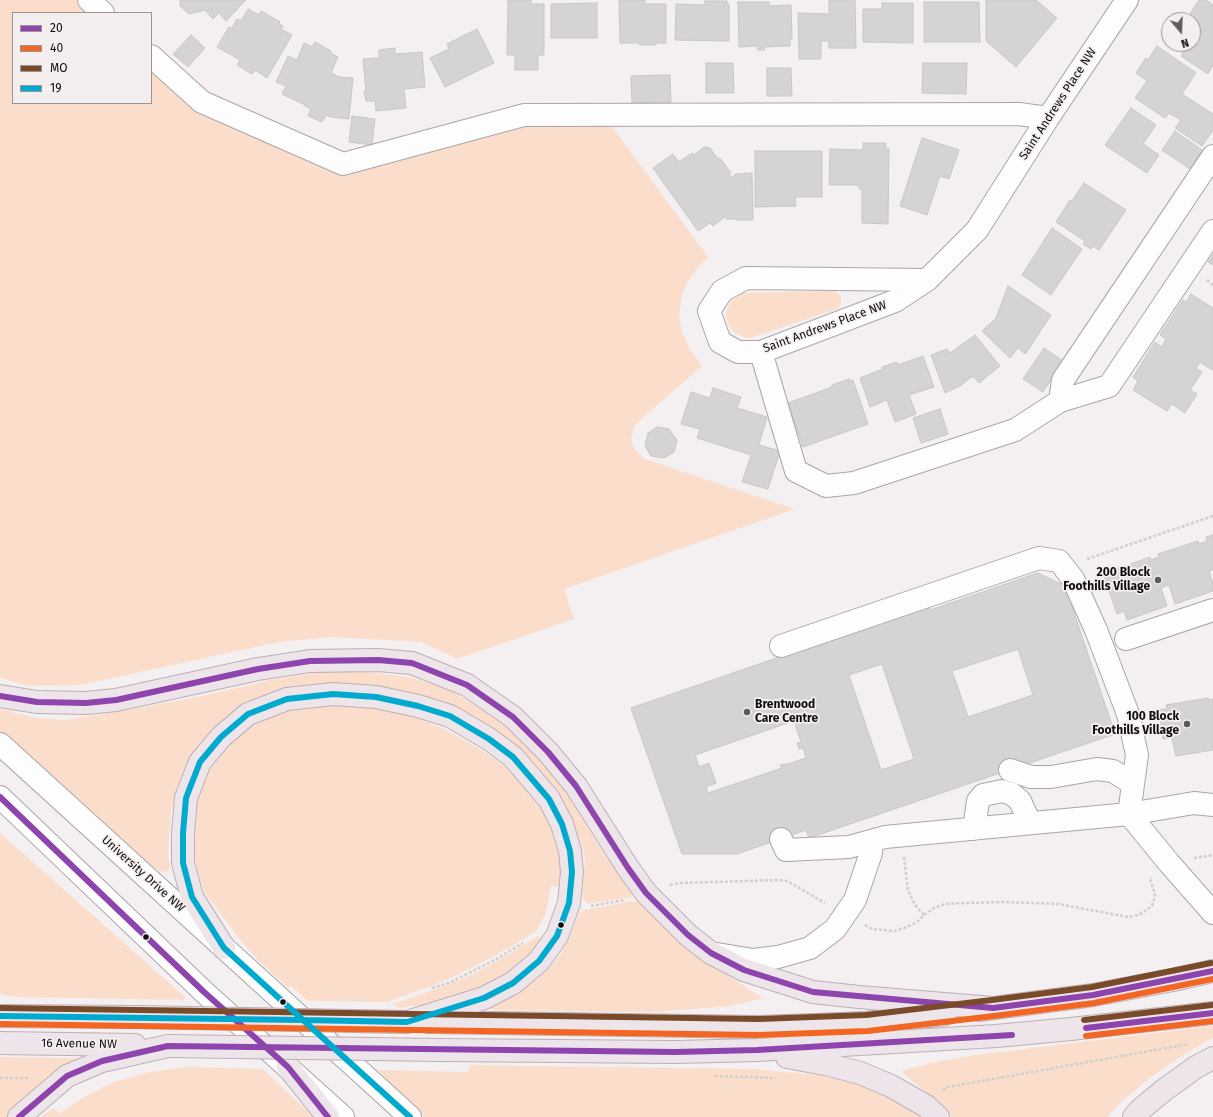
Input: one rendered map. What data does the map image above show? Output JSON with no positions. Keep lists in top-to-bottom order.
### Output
{
  "streets": {
    "highway": ["16 Avenue NW"],
    "street": ["Saint Andrews Place NW", "University Drive NW"]
  },
  "places": ["200 Block Foothills Village", "Brentwood Care Centre", "100 Block Foothills Village"],
  "lines": [
    "transit line 20",
    "transit line 19",
    "transit line MO",
    "transit line 40"
  ],
  "legend": [
    "20",
    "40",
    "MO",
    "19"
  ],
  "north": "bottom"
}
